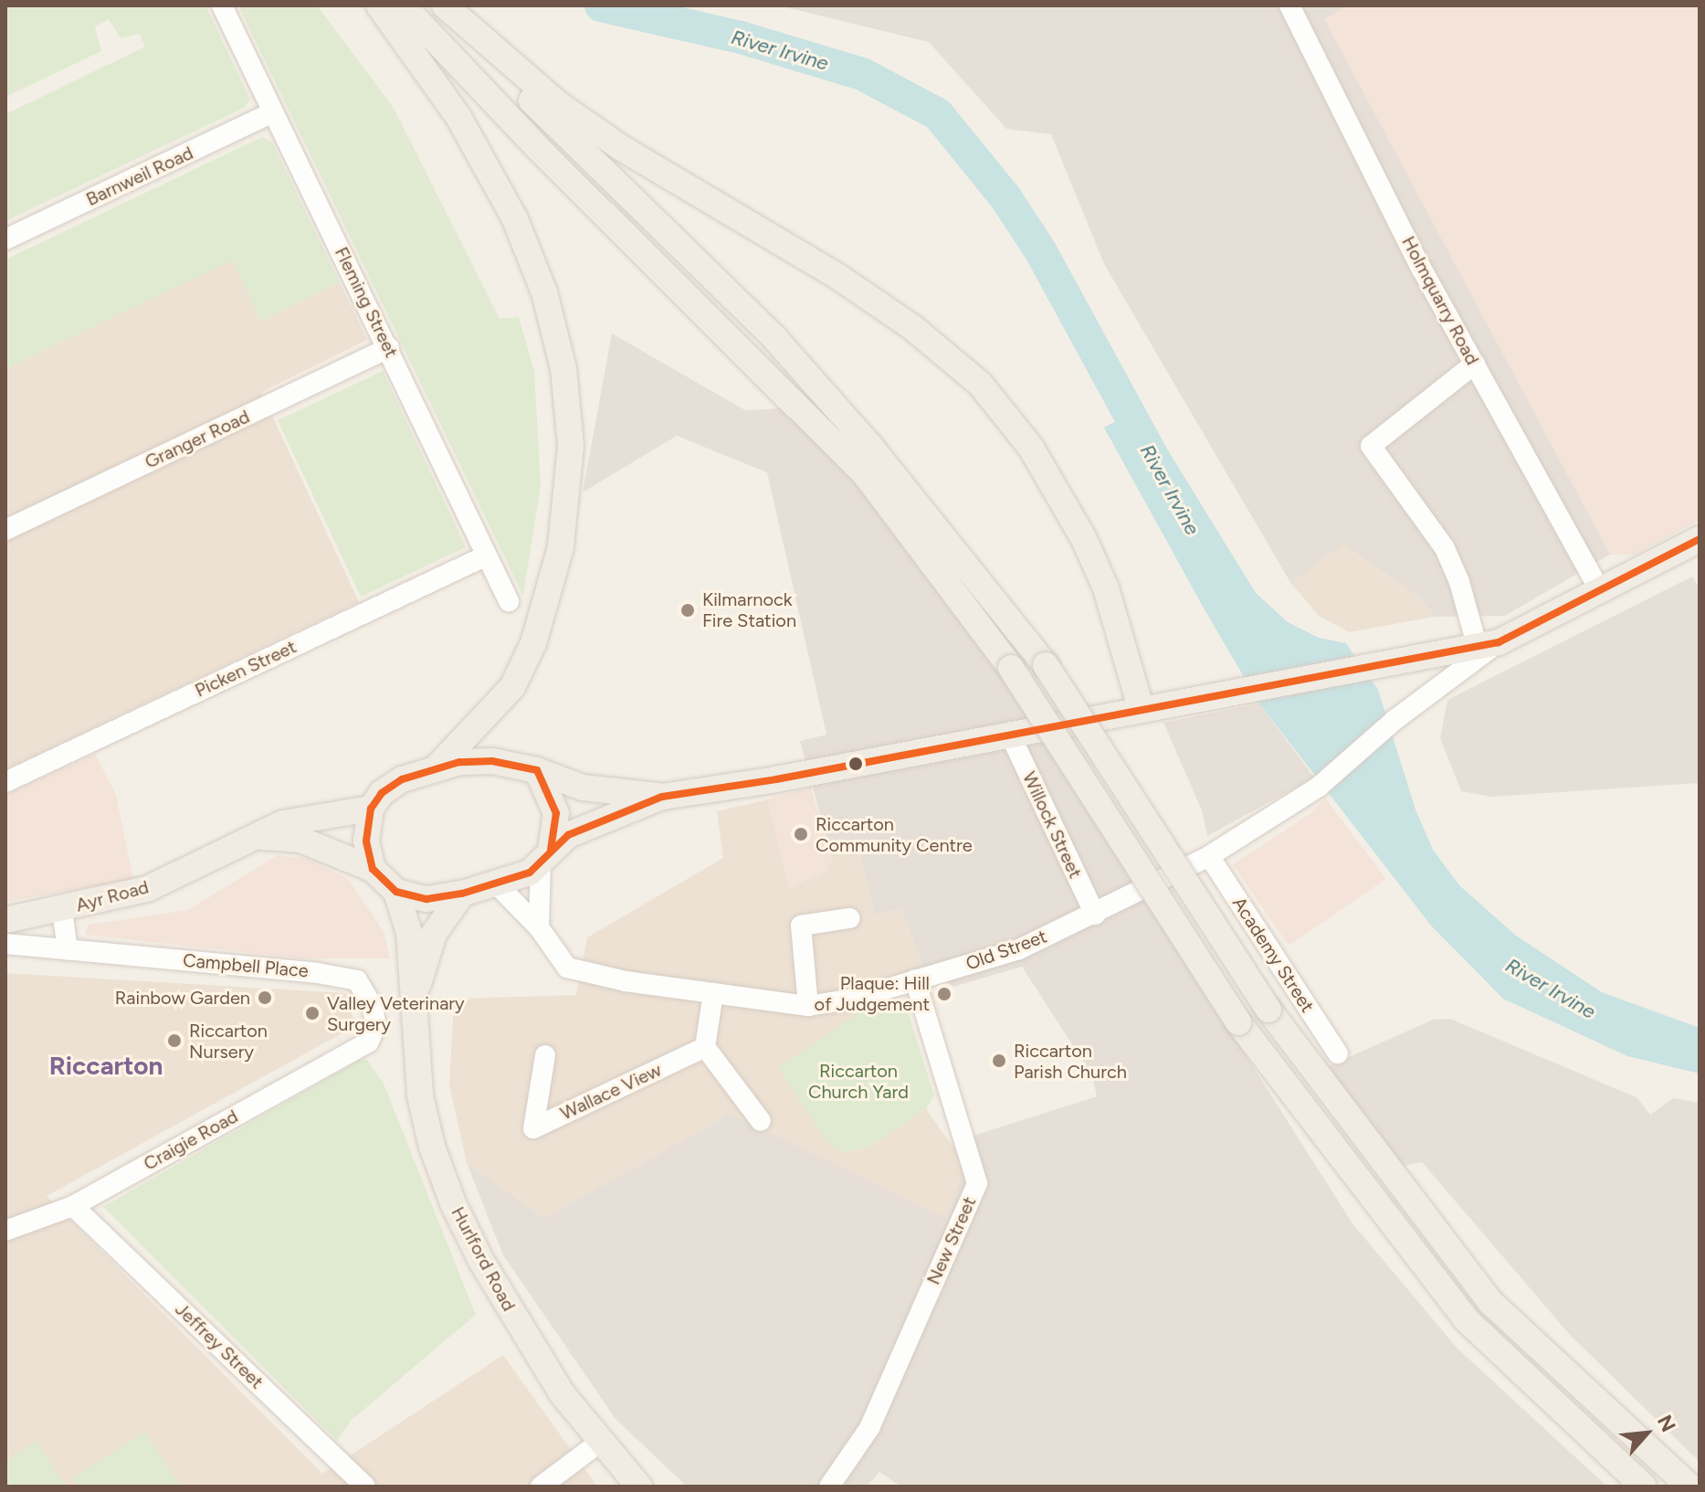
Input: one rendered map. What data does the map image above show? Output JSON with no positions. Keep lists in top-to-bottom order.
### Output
{
  "streets": {
    "main road": ["Ayr Road", "Hurlford Road"],
    "street": [
      "Barnweil Road",
      "Holmquarry Road",
      "Fleming Street",
      "Granger Road",
      "Picken Street",
      "Willock Street",
      "Old Street",
      "Academy Street",
      "Campbell Place",
      "Wallace View",
      "Craigie Road",
      "New Street",
      "Jeffrey Street"
    ]
  },
  "crossings": [
    ["Barnweil Road", "Fleming Street"],
    ["Fleming Street", "Granger Road"],
    ["Fleming Street", "Picken Street"],
    ["Willock Street", "Old Street"],
    ["Ayr Road", "Old Street"],
    ["Ayr Road", "Hurlford Road"],
    ["Old Street", "Academy Street"],
    ["Old Street", "New Street"],
    ["Old Street", "Hurlford Road"],
    ["Campbell Place", "Craigie Road"],
    ["Craigie Road", "Jeffrey Street"]
  ],
  "districts": ["Riccarton"],
  "water": ["River Irvine"],
  "parks": ["Riccarton Church Yard"],
  "places": [
    "Kilmarnock Fire Station",
    "Riccarton Community Centre",
    "Plaque: Hill of Judgement",
    "Rainbow Garden",
    "Valley Veterinary Surgery",
    "Riccarton Nursery",
    "Riccarton Parish Church"
  ],
  "north": "top right"
}
